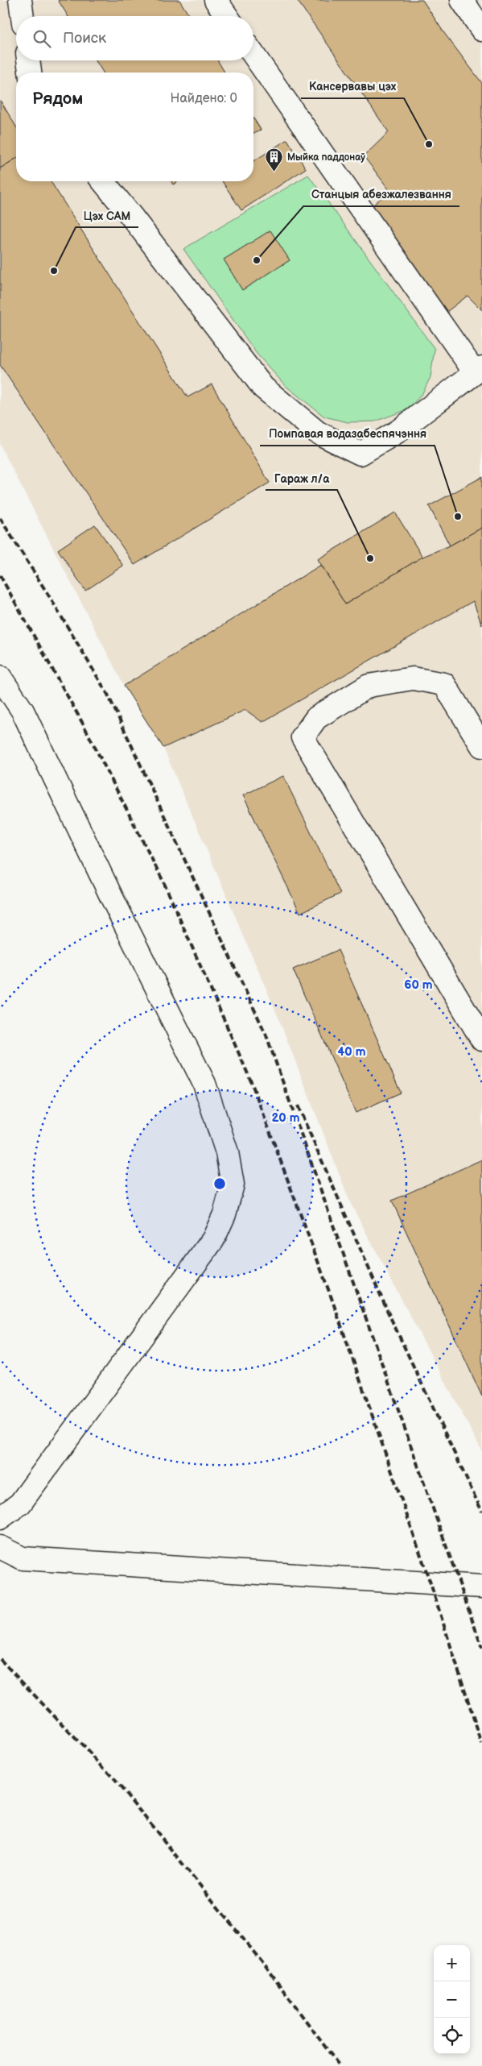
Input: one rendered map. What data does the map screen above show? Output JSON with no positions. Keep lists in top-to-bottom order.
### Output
{
  "places": {
    "other": [
      "Кансервавы цэх",
      "Станцыя абезжалезвання",
      "Цэх САМ",
      "Помпавая водазабеспячэння",
      "Гараж л/а"
    ],
    "building": ["Мыйка паддонаў"]
  },
  "page": {
    "search": "Поиск",
    "heading": ["Рядом", "Найдено: 0"],
    "map_buttons": ["+", "−"]
  },
  "rings": ["60 m", "40 m", "20 m"]
}
